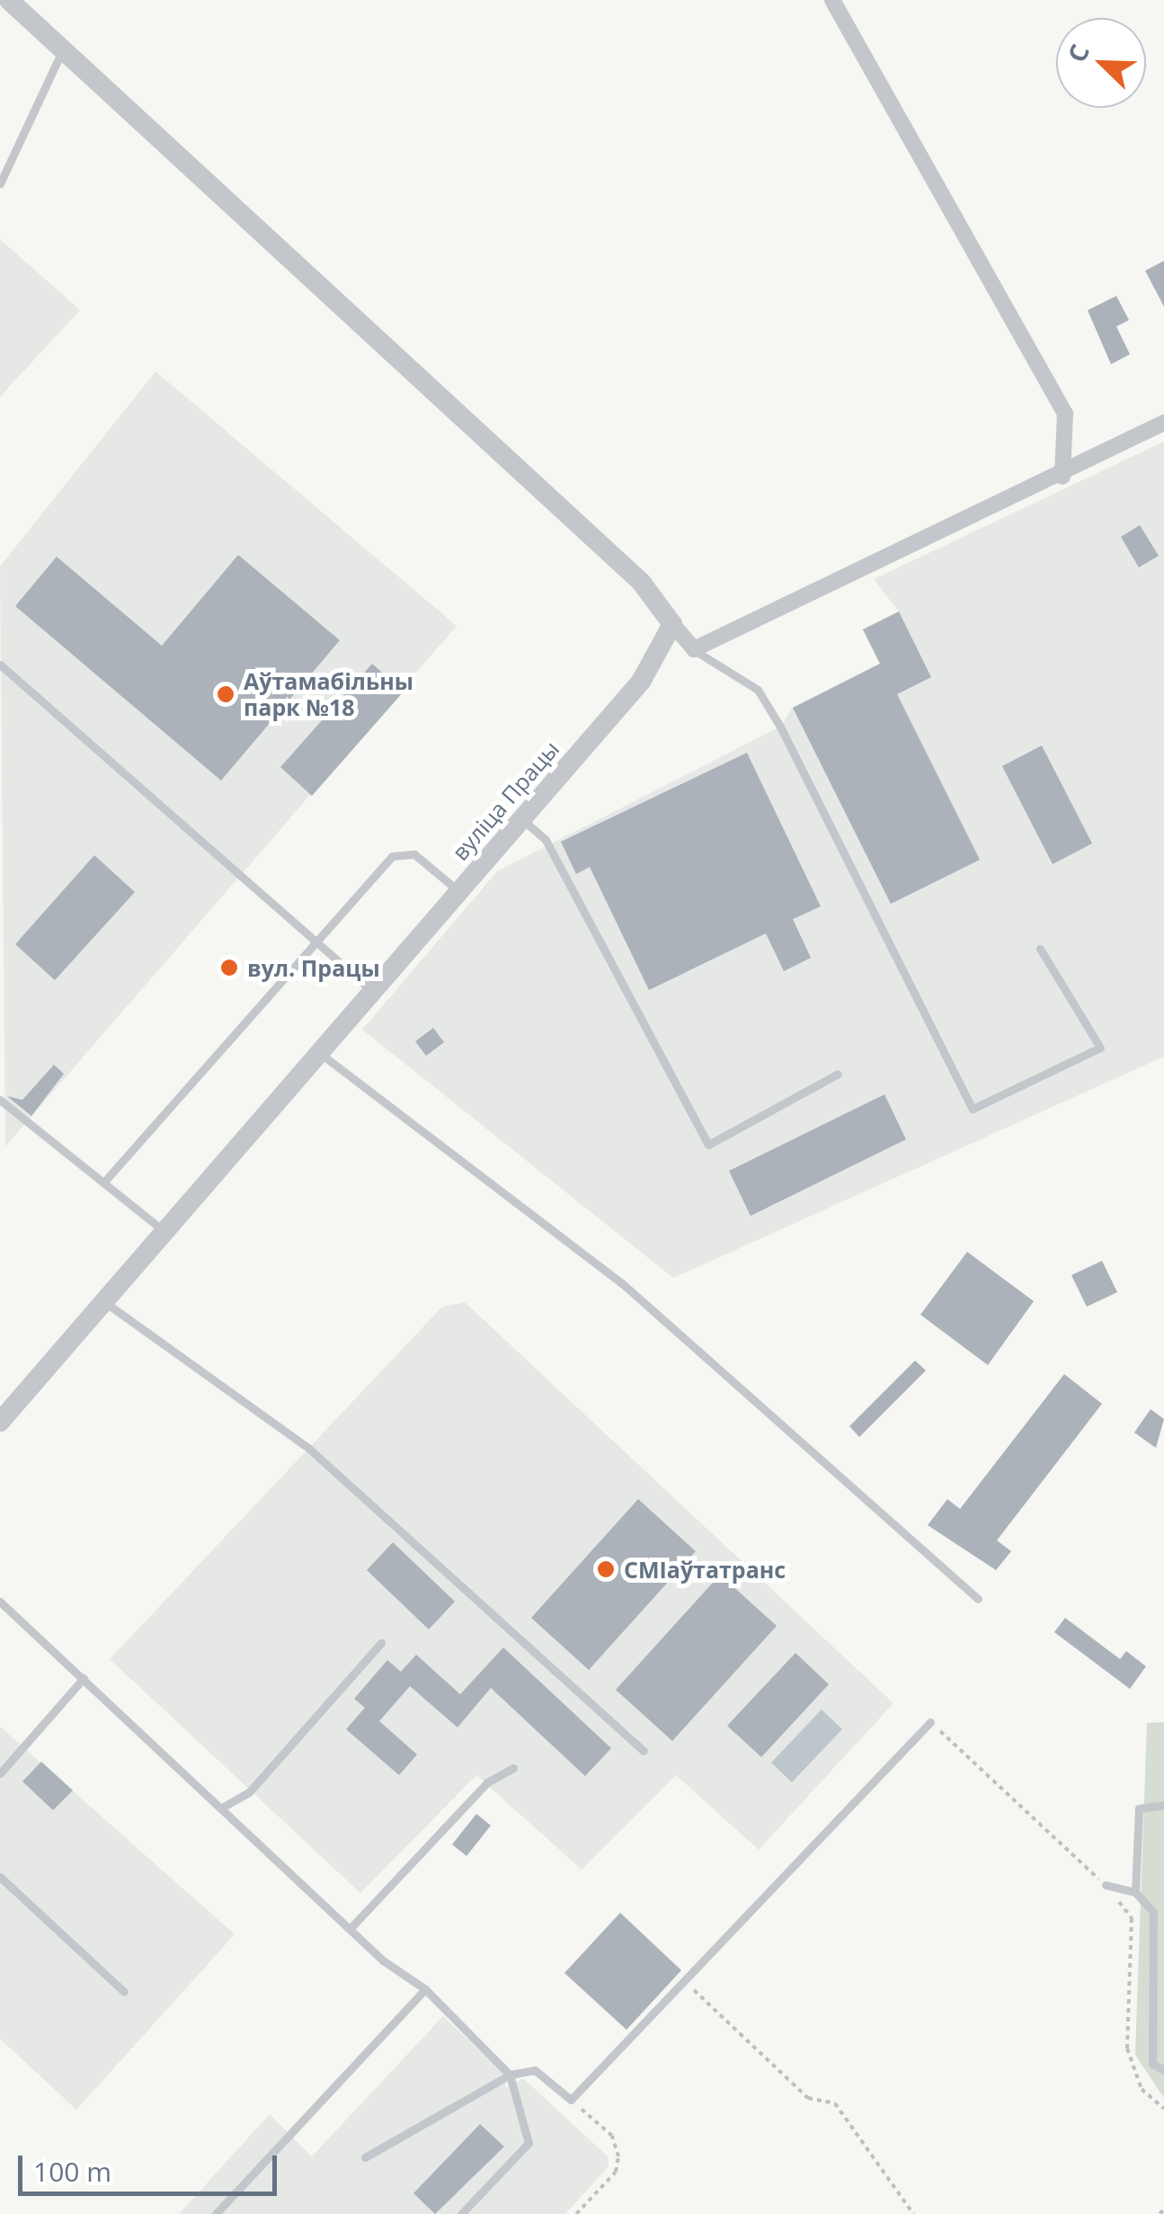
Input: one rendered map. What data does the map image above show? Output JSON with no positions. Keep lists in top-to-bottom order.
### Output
{
  "streets": {
    "street": ["вуліца Працы"]
  },
  "places": ["Аўтамабільны парк №18", "вул. Працы", "СМІаўтатранс"],
  "scale_bar": "100 m",
  "north": "top left"
}
